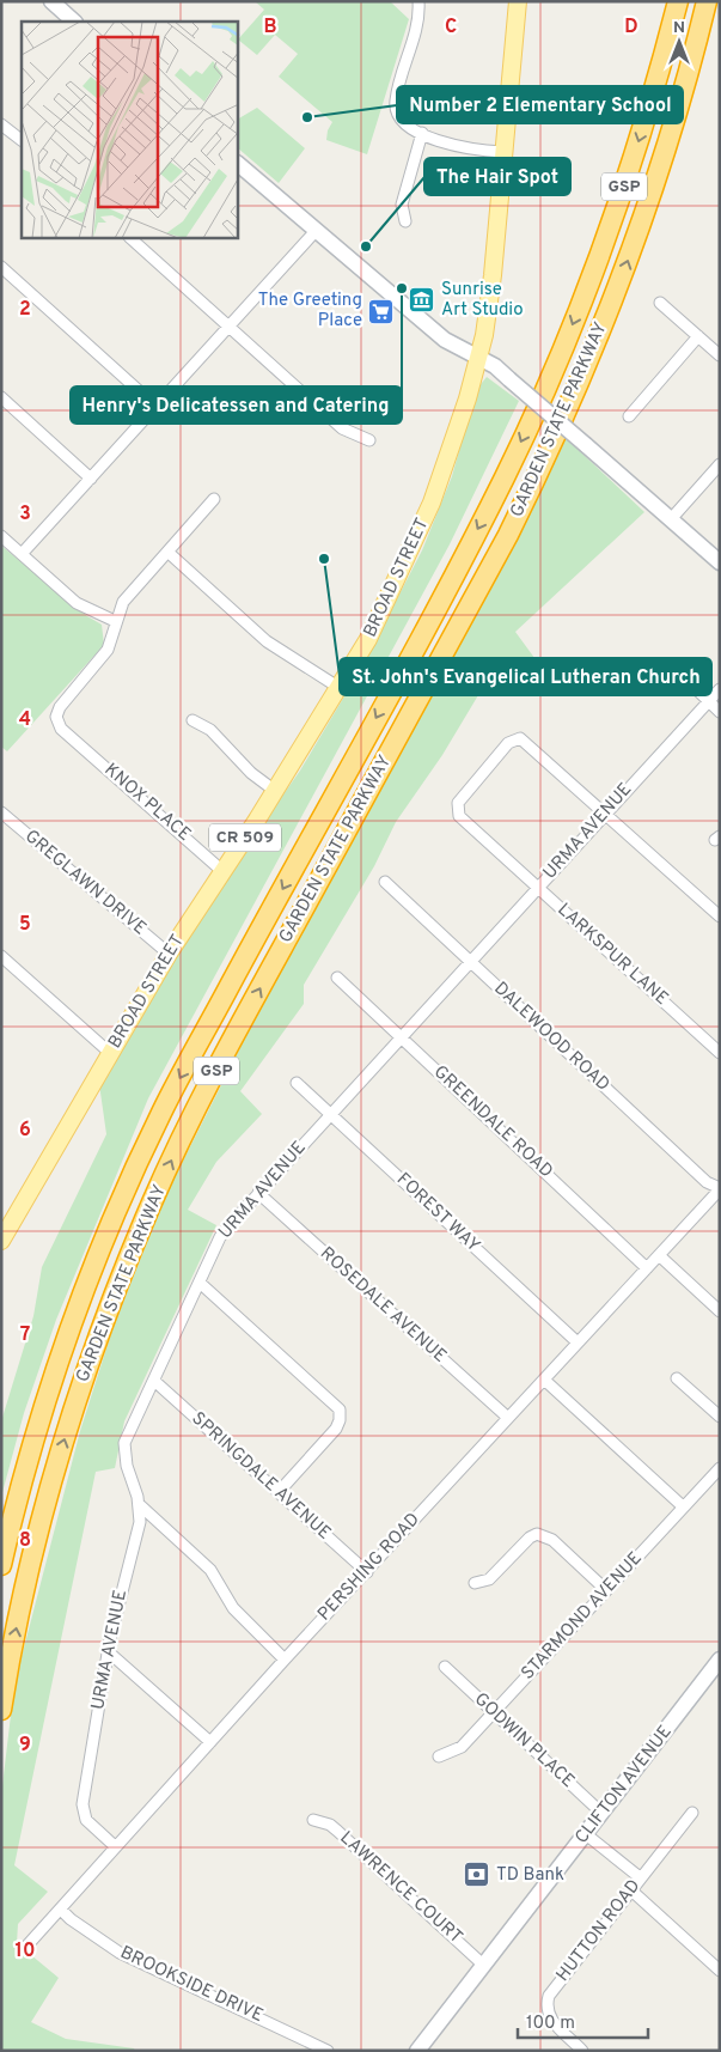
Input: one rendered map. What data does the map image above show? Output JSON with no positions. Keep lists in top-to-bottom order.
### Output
{
  "streets": {
    "highway": ["GSP", "GARDEN STATE PARKWAY"],
    "main road": ["BROAD STREET", "CR 509", "CLIFTON AVENUE"],
    "street": [
      "KNOX PLACE",
      "URMA AVENUE",
      "GREGLAWN DRIVE",
      "LARKSPUR LANE",
      "DALEWOOD ROAD",
      "GREENDALE ROAD",
      "FOREST WAY",
      "ROSEDALE AVENUE",
      "SPRINGDALE AVENUE",
      "PERSHING ROAD",
      "STARMOND AVENUE",
      "GODWIN PLACE",
      "LAWRENCE COURT",
      "HUTTON ROAD",
      "BROOKSIDE DRIVE"
    ]
  },
  "crossings": [
    ["BROAD STREET", "KNOX PLACE"],
    ["BROAD STREET", "GREGLAWN DRIVE"],
    ["URMA AVENUE", "LARKSPUR LANE"],
    ["URMA AVENUE", "DALEWOOD ROAD"],
    ["URMA AVENUE", "GREENDALE ROAD"],
    ["URMA AVENUE", "FOREST WAY"],
    ["URMA AVENUE", "ROSEDALE AVENUE"],
    ["URMA AVENUE", "SPRINGDALE AVENUE"],
    ["URMA AVENUE", "PERSHING ROAD"],
    ["DALEWOOD ROAD", "PERSHING ROAD"],
    ["GREENDALE ROAD", "PERSHING ROAD"],
    ["FOREST WAY", "PERSHING ROAD"],
    ["ROSEDALE AVENUE", "PERSHING ROAD"],
    ["SPRINGDALE AVENUE", "PERSHING ROAD"],
    ["PERSHING ROAD", "BROOKSIDE DRIVE"],
    ["STARMOND AVENUE", "GODWIN PLACE"],
    ["GODWIN PLACE", "CLIFTON AVENUE"],
    ["CLIFTON AVENUE", "LAWRENCE COURT"]
  ],
  "places": {
    "other": [
      "Number 2 Elementary School",
      "The Hair Spot",
      "Henry's Delicatessen and Catering",
      "St. John's Evangelical Lutheran Church"
    ],
    "museum": ["Sunrise Art Studio"],
    "supermarket": ["The Greeting Place"],
    "bank": ["TD Bank"]
  },
  "scale_bar": "100 m",
  "north": "top",
  "grid": {
    "columns": ["B", "C", "D"],
    "rows": [
      "2",
      "3",
      "4",
      "5",
      "6",
      "7",
      "8",
      "9",
      "10"
    ]
  }
}
